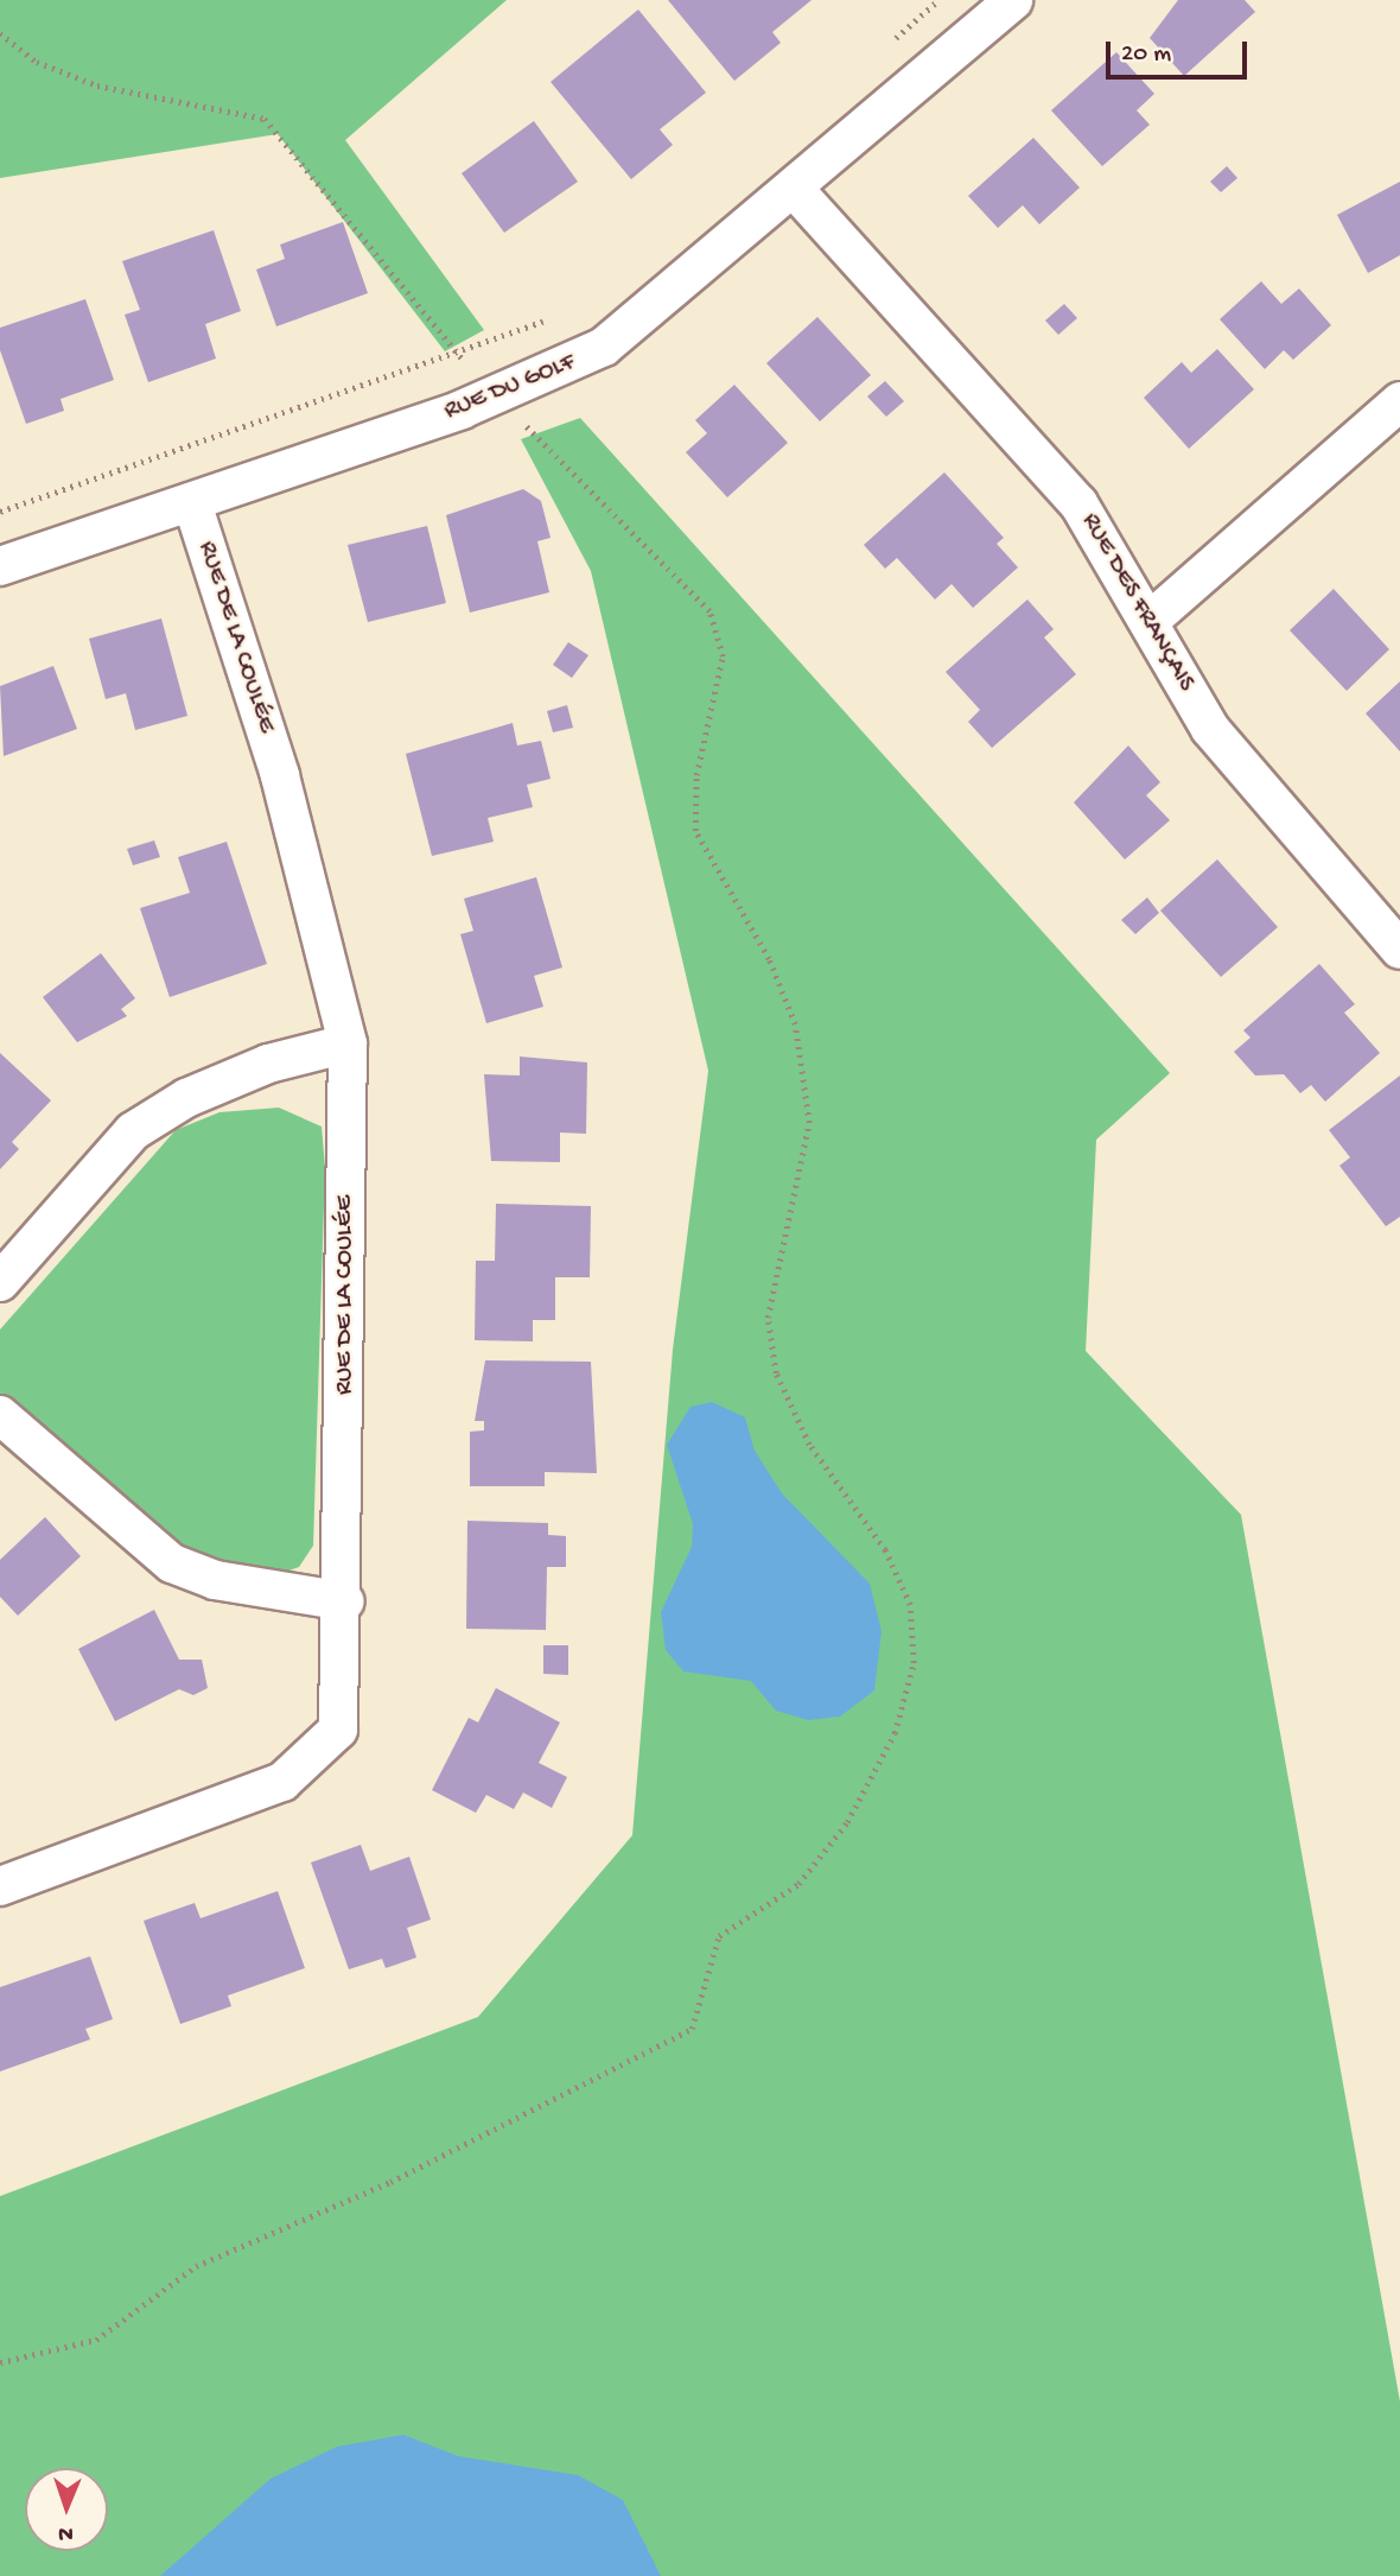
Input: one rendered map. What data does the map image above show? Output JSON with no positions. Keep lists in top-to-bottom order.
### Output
{
  "streets": {
    "street": ["RUE DU GOLF", "RUE DES FRANÇAIS", "RUE DE LA COULÉE"]
  },
  "crossings": [
    ["RUE DU GOLF", "RUE DES FRANÇAIS"],
    ["RUE DU GOLF", "RUE DE LA COULÉE"]
  ],
  "scale_bar": "20 m",
  "north": "bottom"
}
